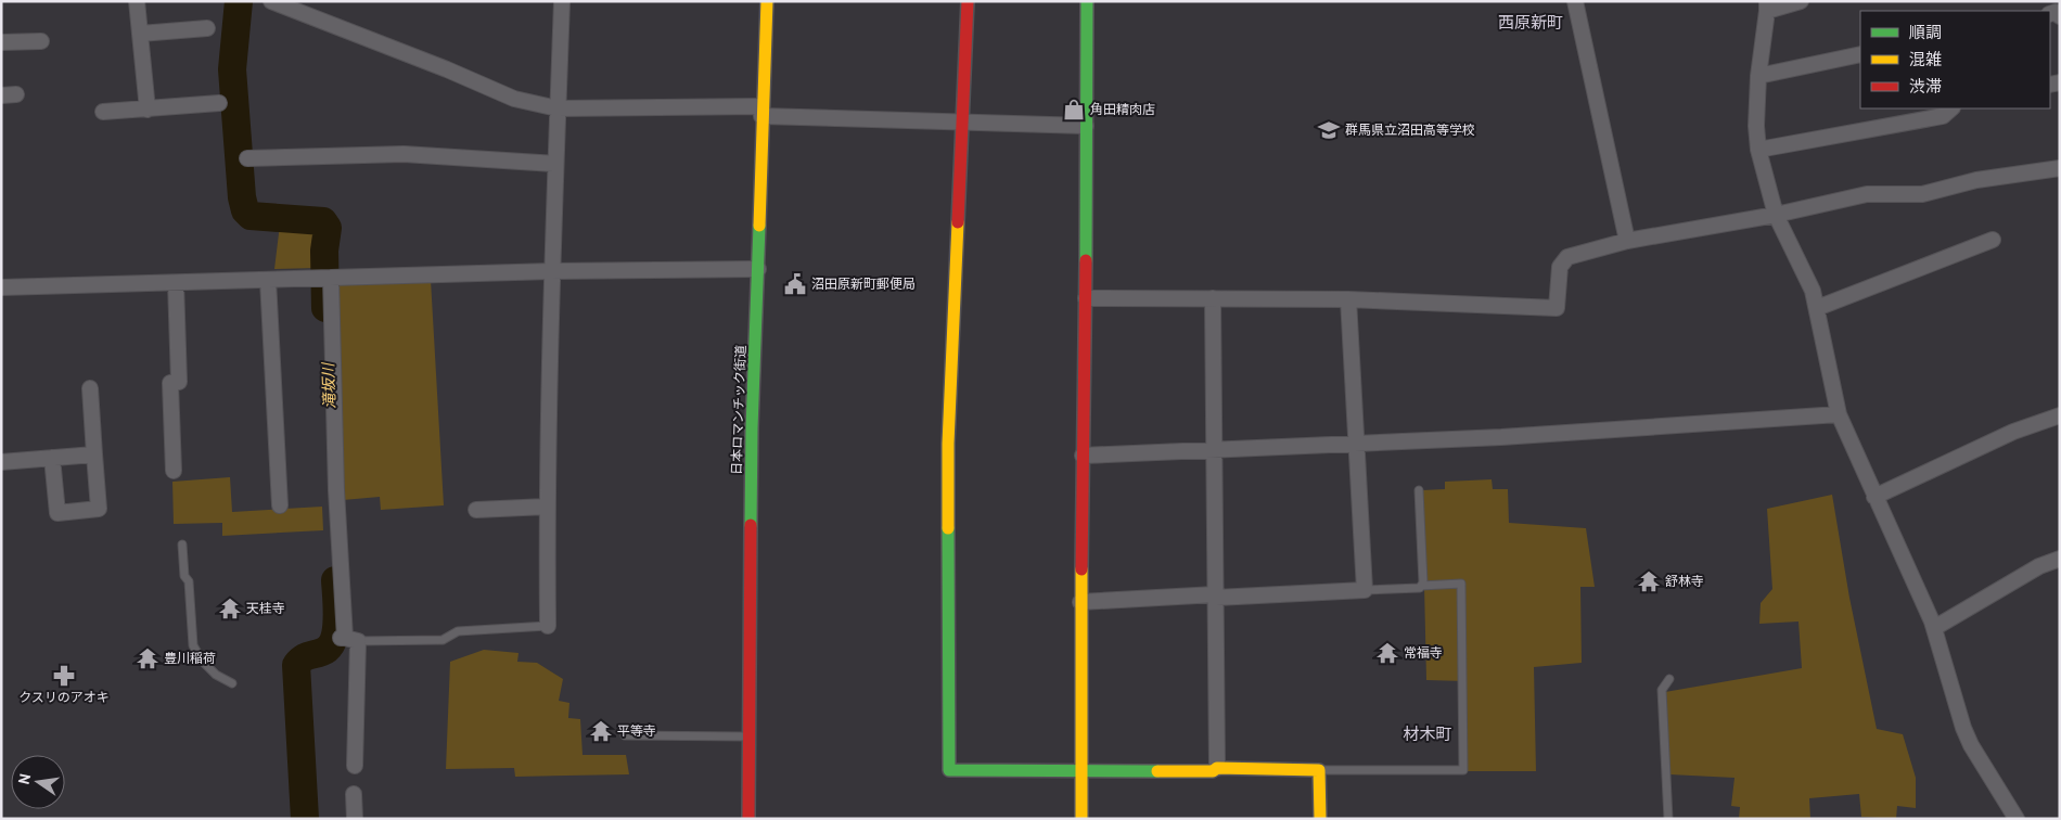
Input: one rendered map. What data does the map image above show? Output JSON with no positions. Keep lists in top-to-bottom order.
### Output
{
  "streets": {
    "main road": ["日本ロマンチック街道"]
  },
  "districts": ["西原新町", "材木町"],
  "water": ["滝坂川"],
  "places": {
    "shop": ["角田精肉店"],
    "school or university": ["群馬県立沼田高等学校"],
    "public building": ["沼田原新町郵便局"],
    "temple": [
      "舒林寺",
      "天桂寺",
      "常福寺",
      "豊川稲荷",
      "平等寺"
    ],
    "pharmacy": ["クスリのアオキ"]
  },
  "legend": ["順調", "混雑", "渋滞"],
  "north": "left"
}
